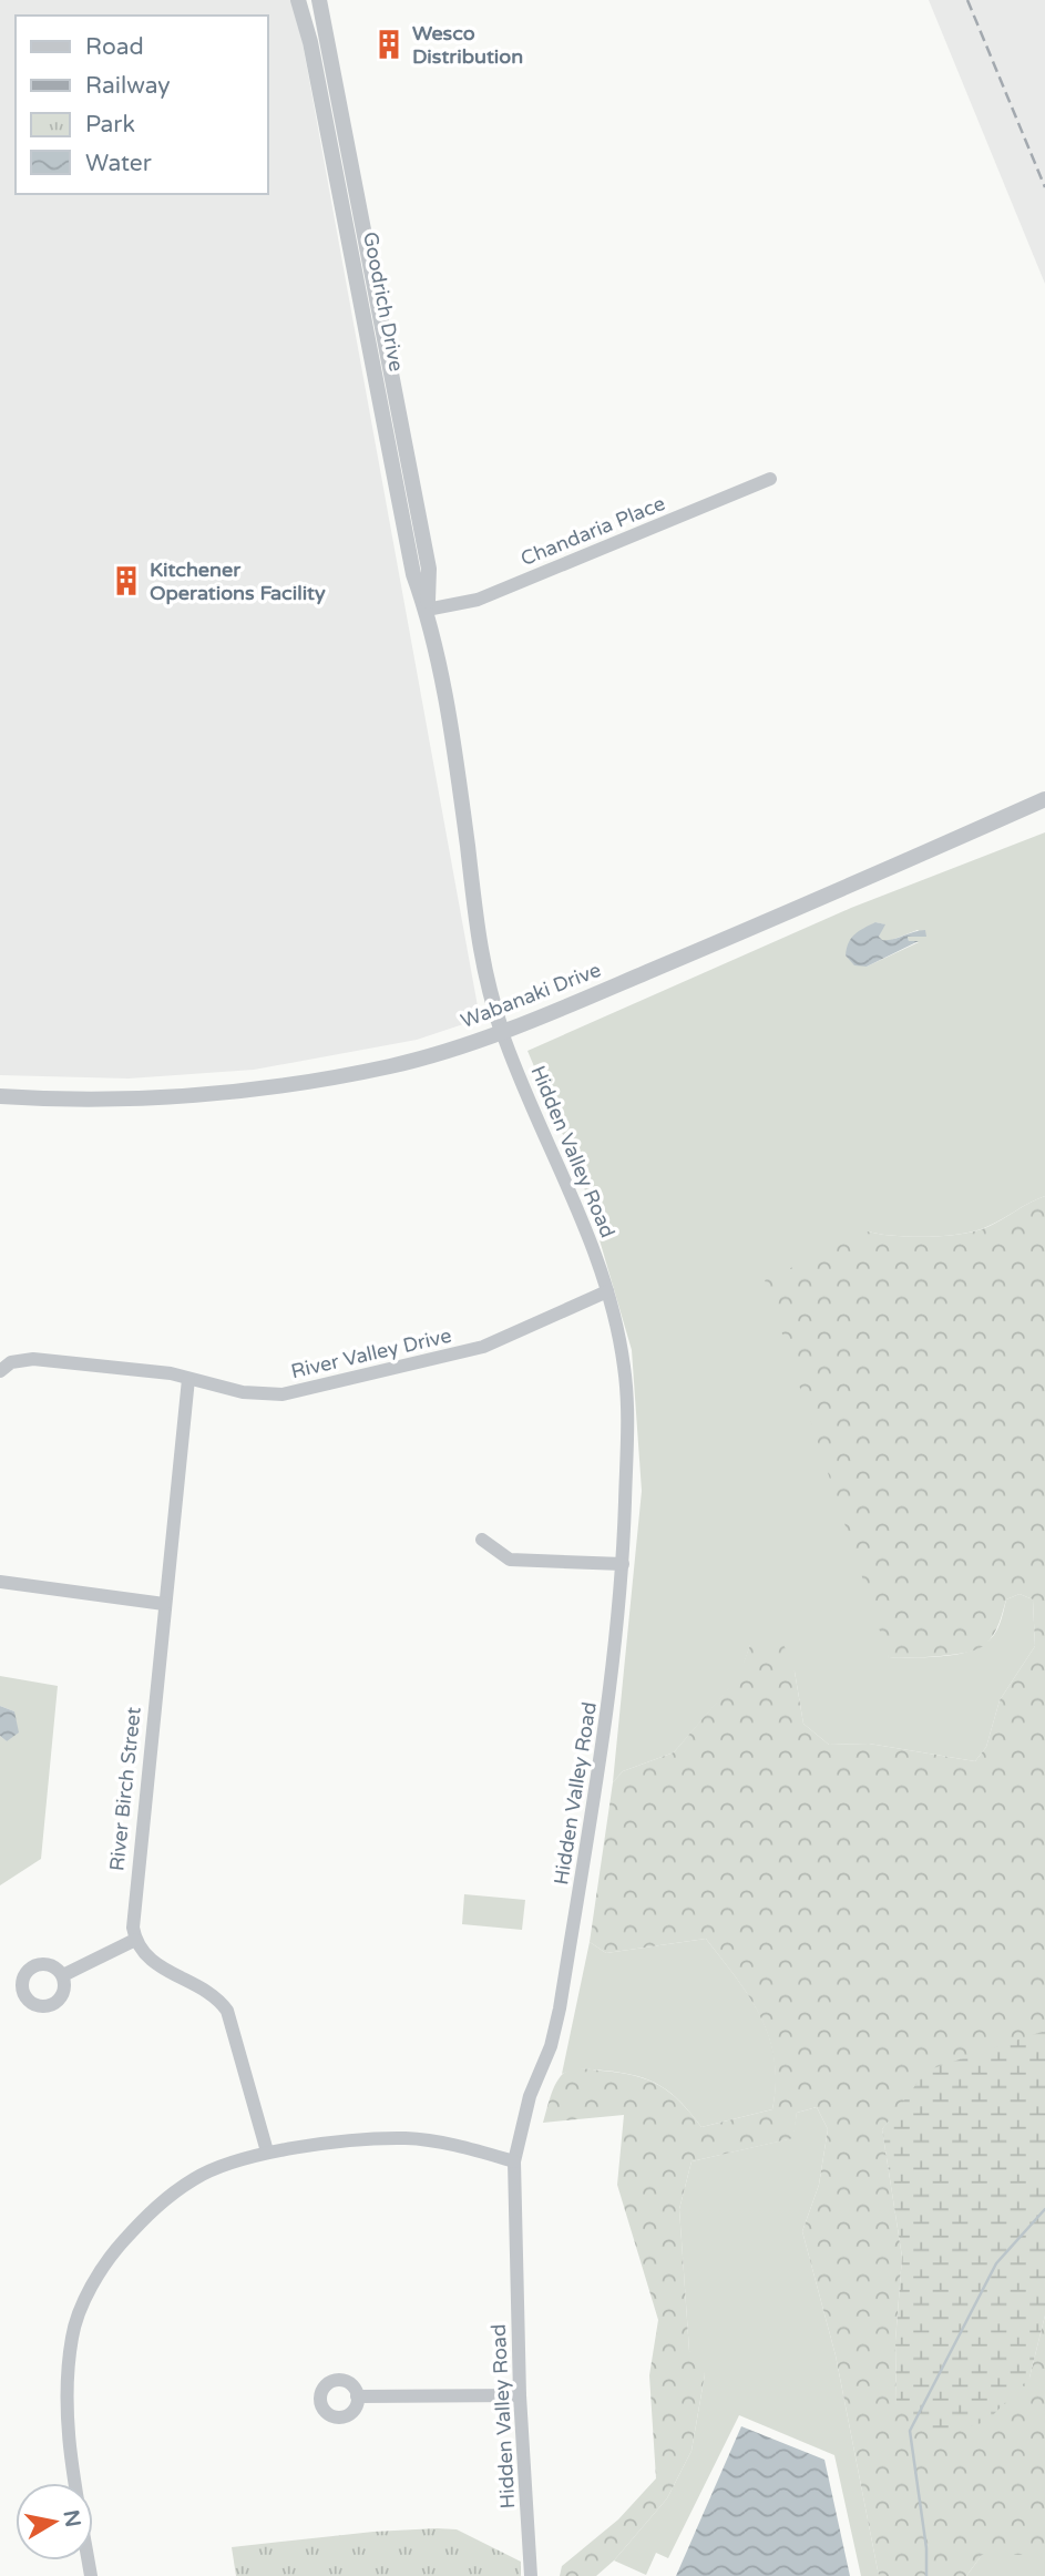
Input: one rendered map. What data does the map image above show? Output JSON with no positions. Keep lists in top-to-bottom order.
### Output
{
  "streets": {
    "street": [
      "Goodrich Drive",
      "Chandaria Place",
      "Wabanaki Drive",
      "Hidden Valley Road",
      "River Valley Drive",
      "River Birch Street"
    ]
  },
  "crossings": [
    ["Goodrich Drive", "Chandaria Place"],
    ["Goodrich Drive", "Wabanaki Drive"],
    ["Goodrich Drive", "Hidden Valley Road"],
    ["Wabanaki Drive", "Hidden Valley Road"],
    ["Hidden Valley Road", "River Valley Drive"],
    ["River Valley Drive", "River Birch Street"]
  ],
  "places": {
    "building": ["Wesco Distribution", "Kitchener Operations Facility"]
  },
  "legend": [
    "Road",
    "Railway",
    "Park",
    "Water"
  ],
  "north": "right"
}
